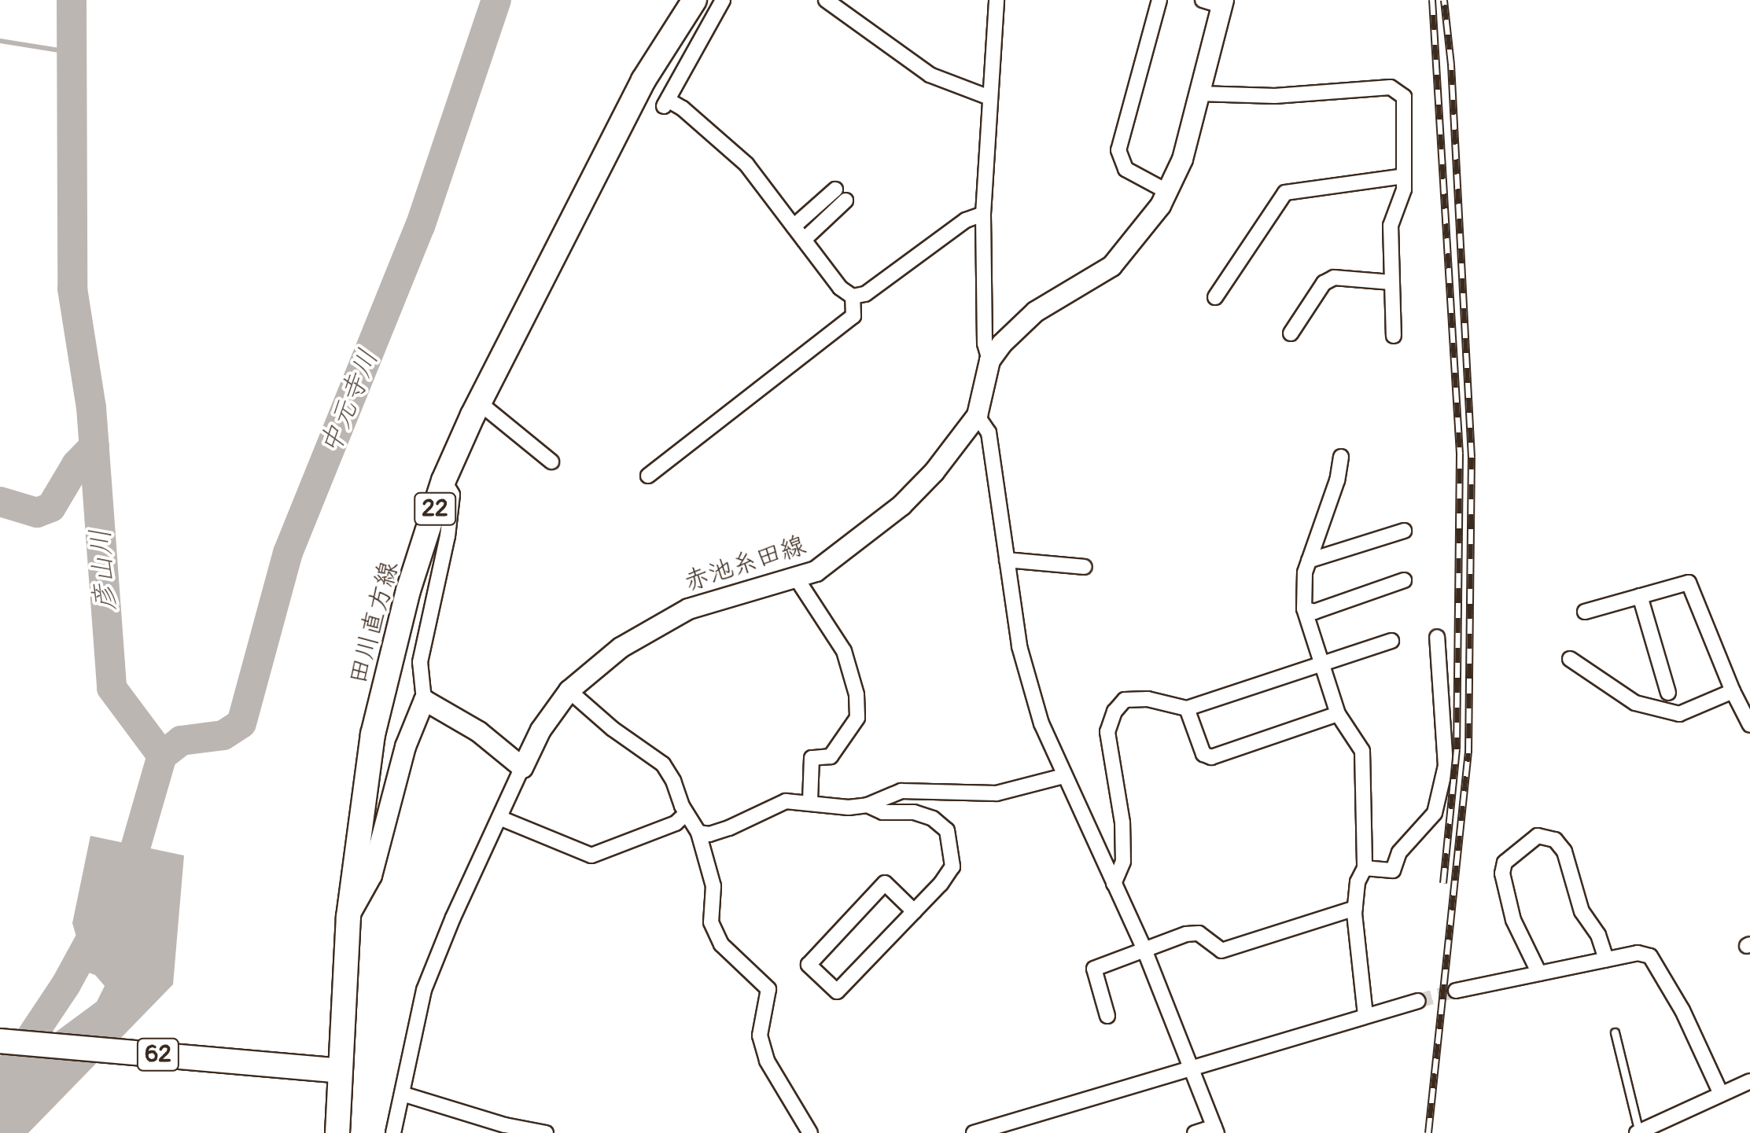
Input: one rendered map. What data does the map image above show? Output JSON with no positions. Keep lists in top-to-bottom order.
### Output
{
  "streets": {
    "main road": [
      "22",
      "赤池糸田線",
      "田川直方線",
      "62"
    ]
  },
  "crossings": [
    ["田川直方線", "62"]
  ],
  "water": ["中元寺川", "彦山川"]
}
